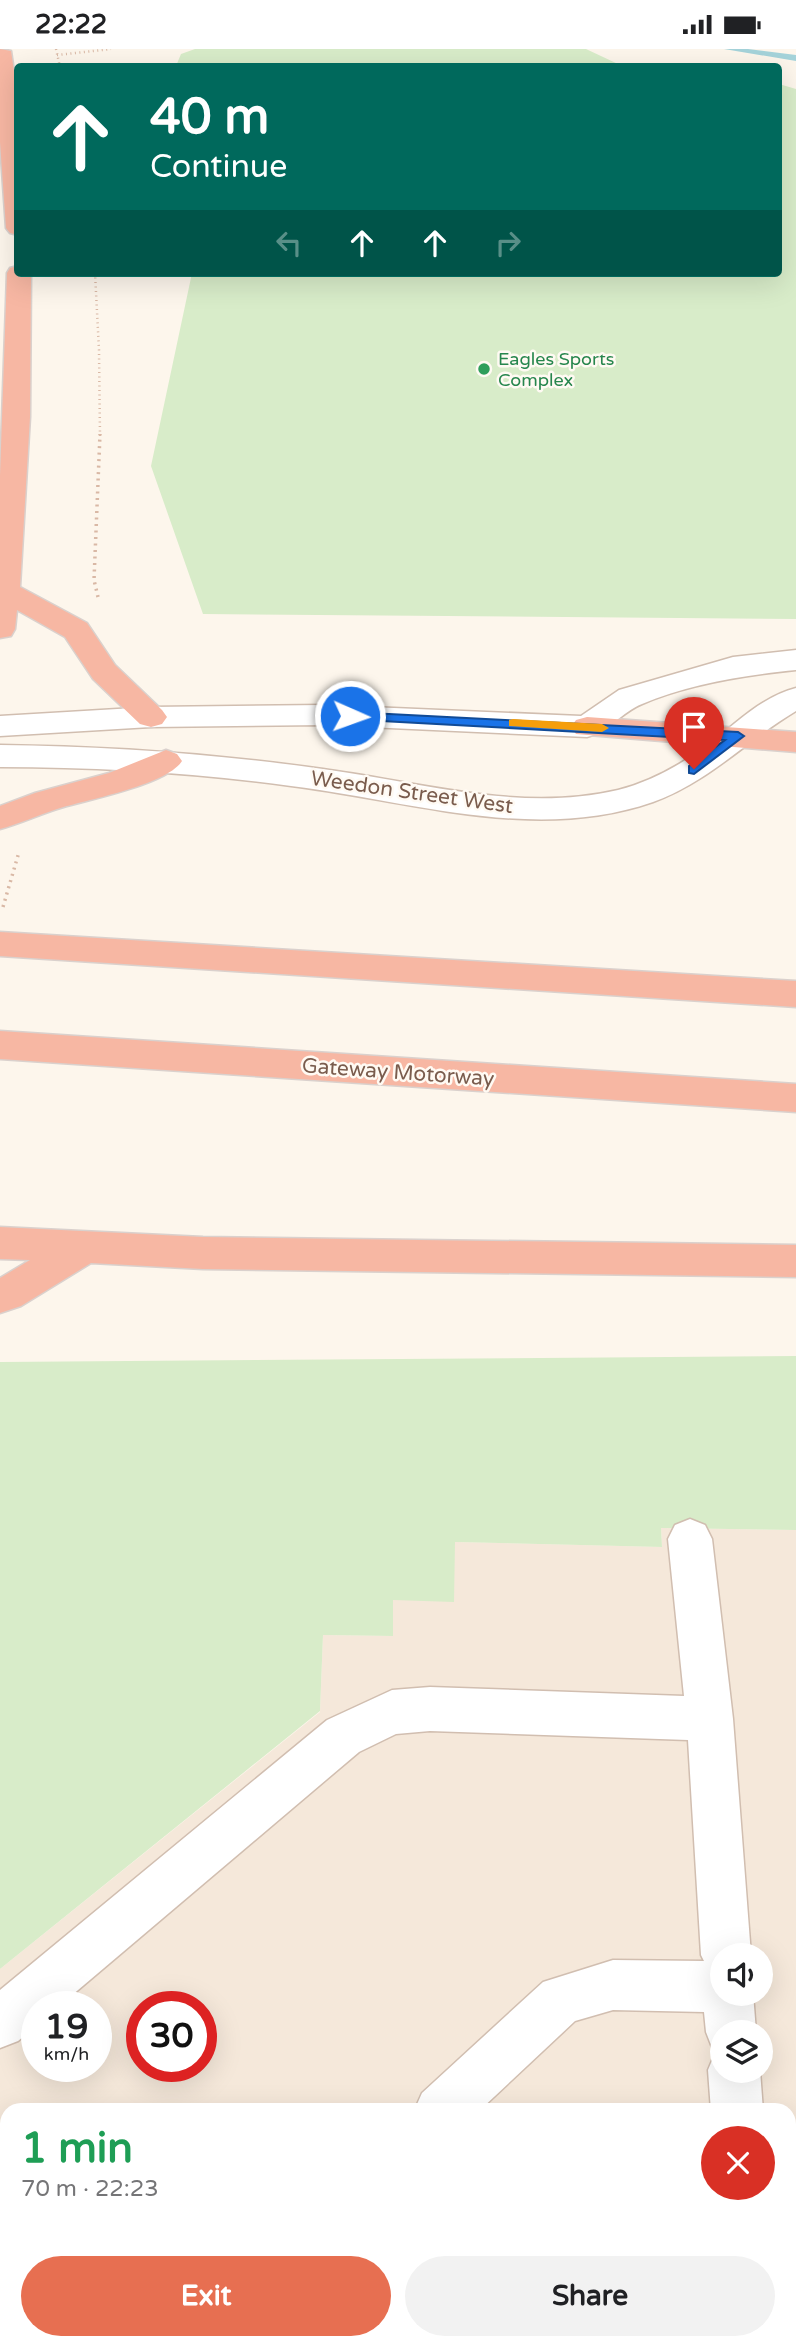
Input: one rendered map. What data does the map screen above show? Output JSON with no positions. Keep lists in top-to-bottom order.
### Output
{
  "streets": {
    "highway": ["Gateway Motorway"],
    "street": ["Weedon Street West"]
  },
  "places": ["Eagles Sports Complex"],
  "page": {
    "status": "22:22",
    "turn": ["40 m", "Continue"],
    "speed": "19 km/h",
    "limit": "30",
    "heading": ["1 min", "70 m · 22:23"],
    "buttons": ["Exit", "Share"]
  }
}
